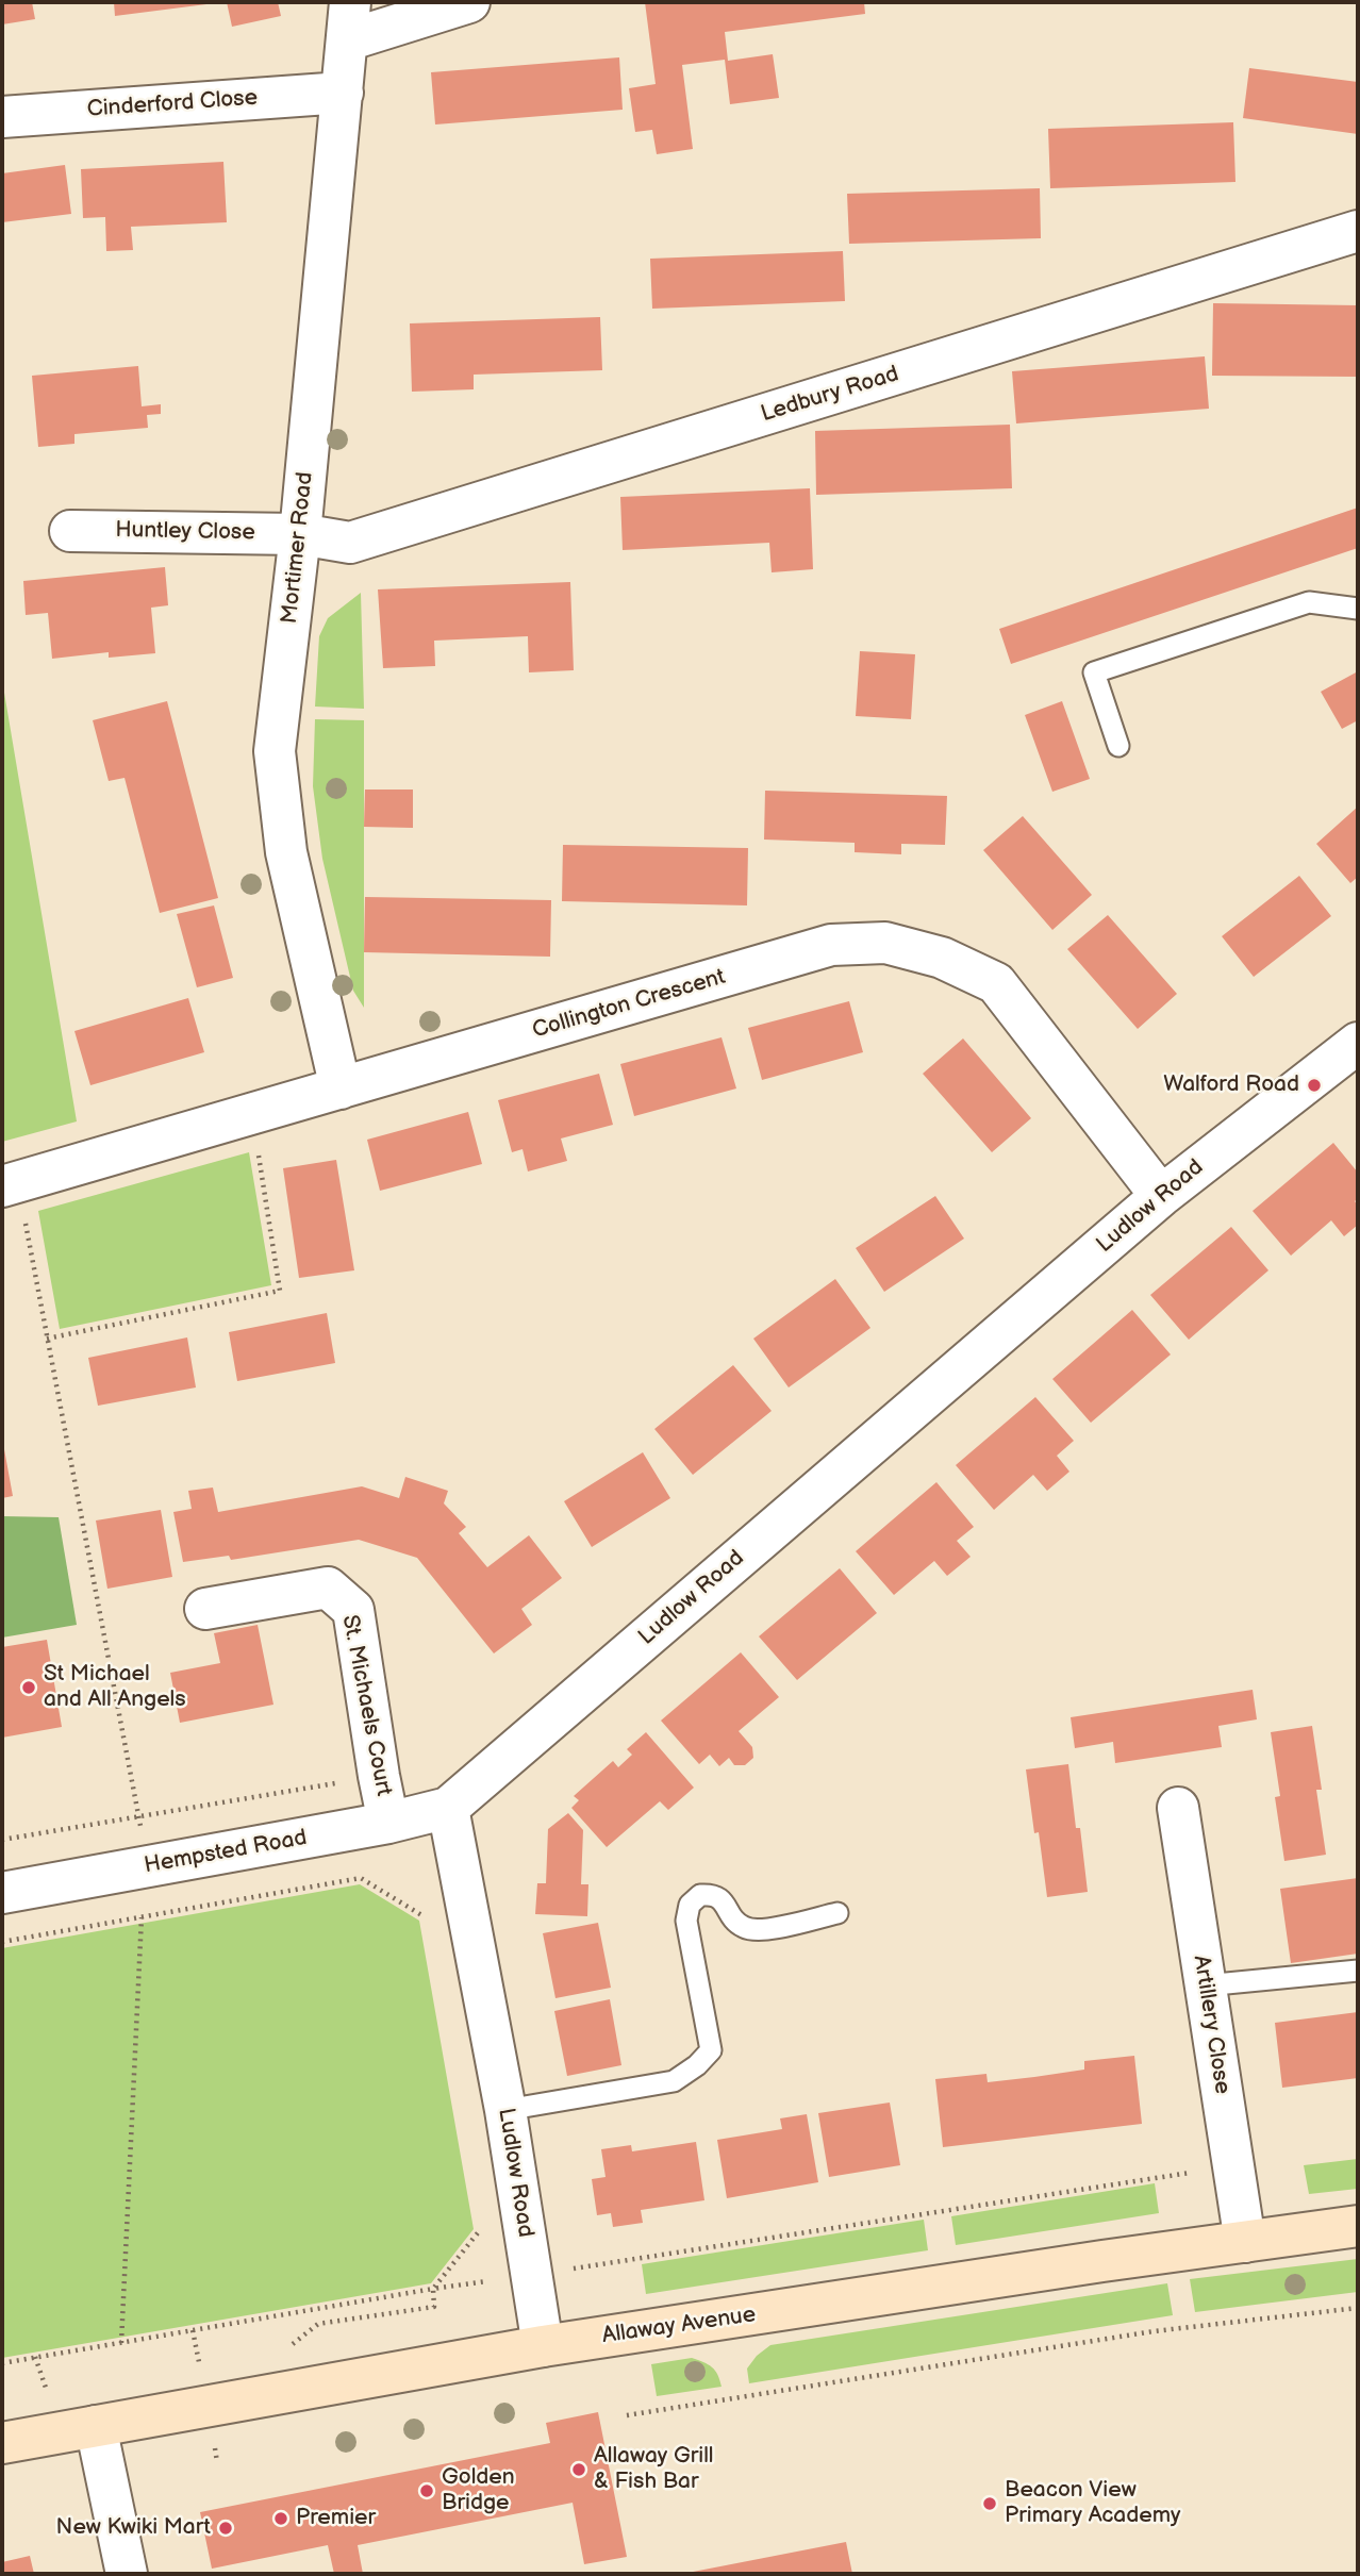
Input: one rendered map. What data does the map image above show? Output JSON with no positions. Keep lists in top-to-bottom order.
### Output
{
  "streets": {
    "street": [
      "Cinderford Close",
      "Ledbury Road",
      "Huntley Close",
      "Mortimer Road",
      "Collington Crescent",
      "Ludlow Road",
      "St. Michaels Court",
      "Hempsted Road",
      "Artillery Close",
      "Allaway Avenue"
    ]
  },
  "crossings": [
    ["Cinderford Close", "Mortimer Road"],
    ["Ledbury Road", "Huntley Close"],
    ["Ledbury Road", "Mortimer Road"],
    ["Huntley Close", "Mortimer Road"],
    ["Mortimer Road", "Collington Crescent"],
    ["Collington Crescent", "Ludlow Road"],
    ["Ludlow Road", "Hempsted Road"],
    ["Ludlow Road", "Allaway Avenue"],
    ["St. Michaels Court", "Hempsted Road"],
    ["Artillery Close", "Allaway Avenue"]
  ],
  "places": [
    "Walford Road",
    "St Michael and All Angels",
    "Allaway Grill & Fish Bar",
    "Golden Bridge",
    "Beacon View Primary Academy",
    "Premier",
    "New Kwiki Mart"
  ]
}
